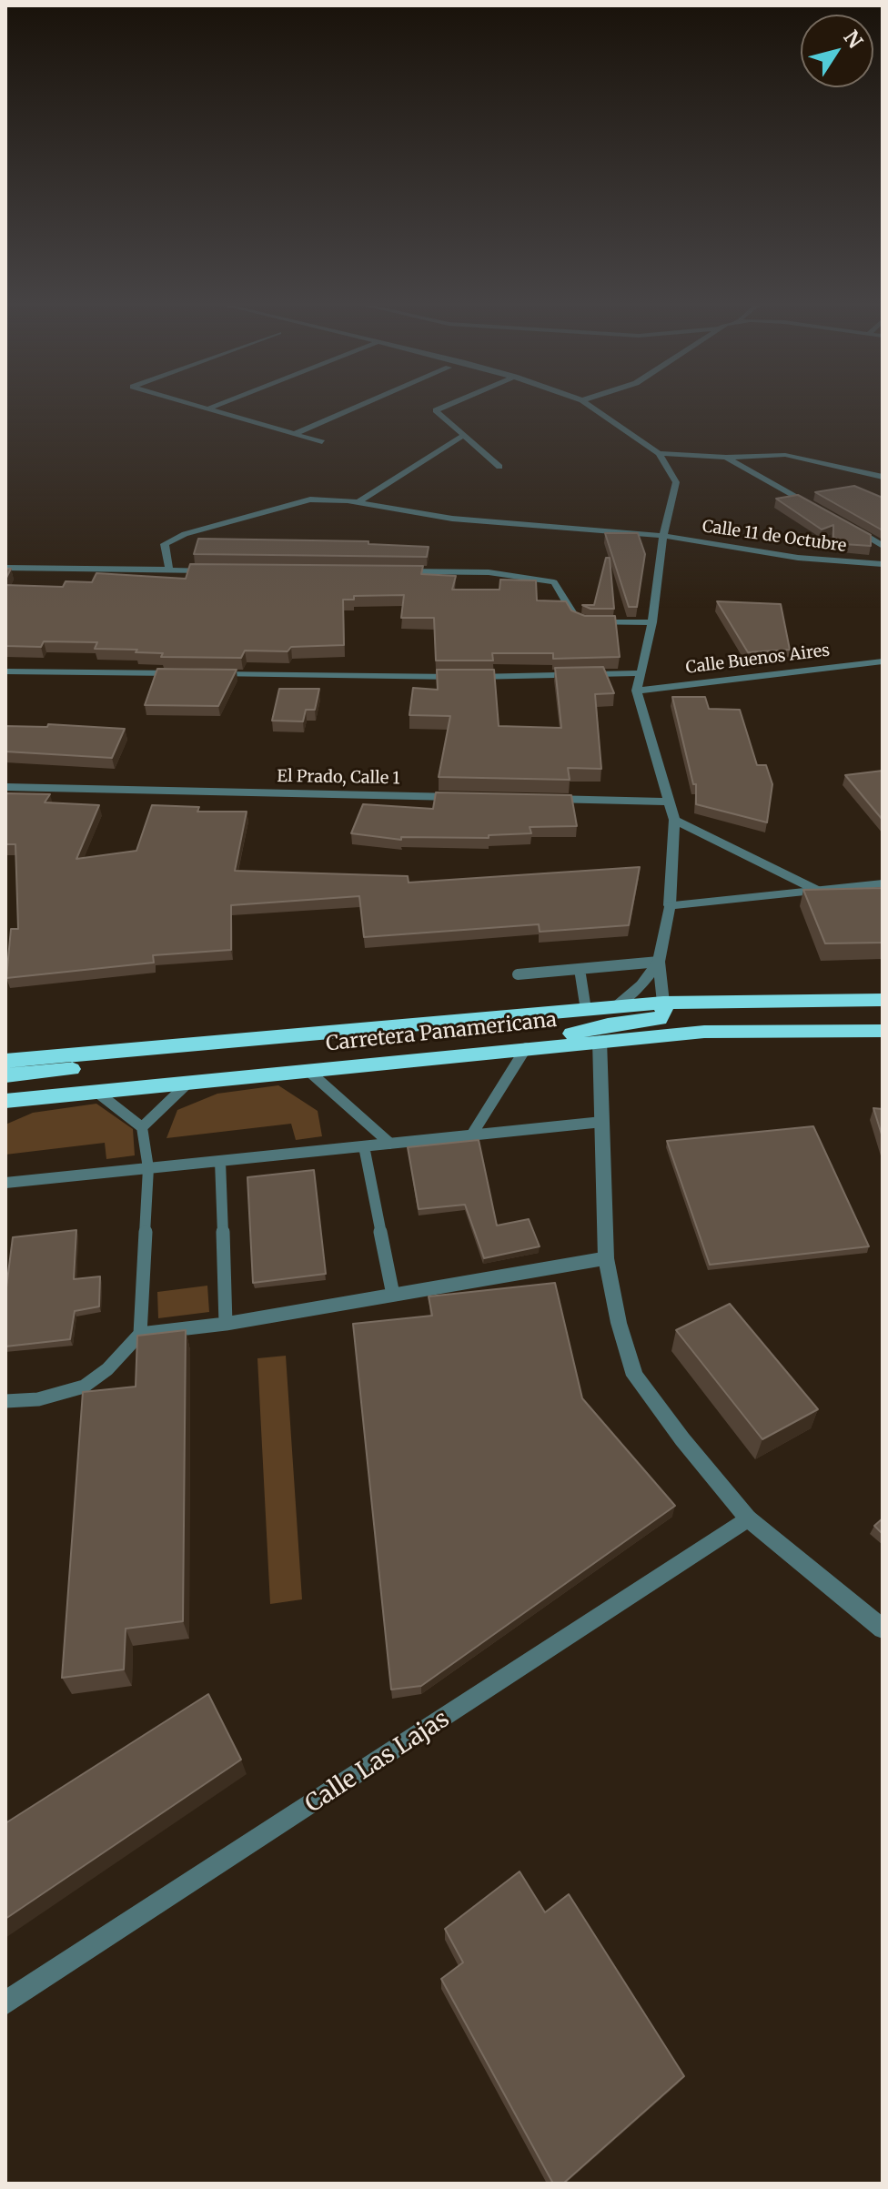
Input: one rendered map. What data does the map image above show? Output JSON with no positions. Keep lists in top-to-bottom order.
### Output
{
  "streets": {
    "highway": ["Carretera Panamericana"],
    "street": [
      "Calle 11 de Octubre",
      "Calle Buenos Aires",
      "El Prado, Calle 1",
      "Calle Las Lajas"
    ]
  },
  "north": "top right"
}
